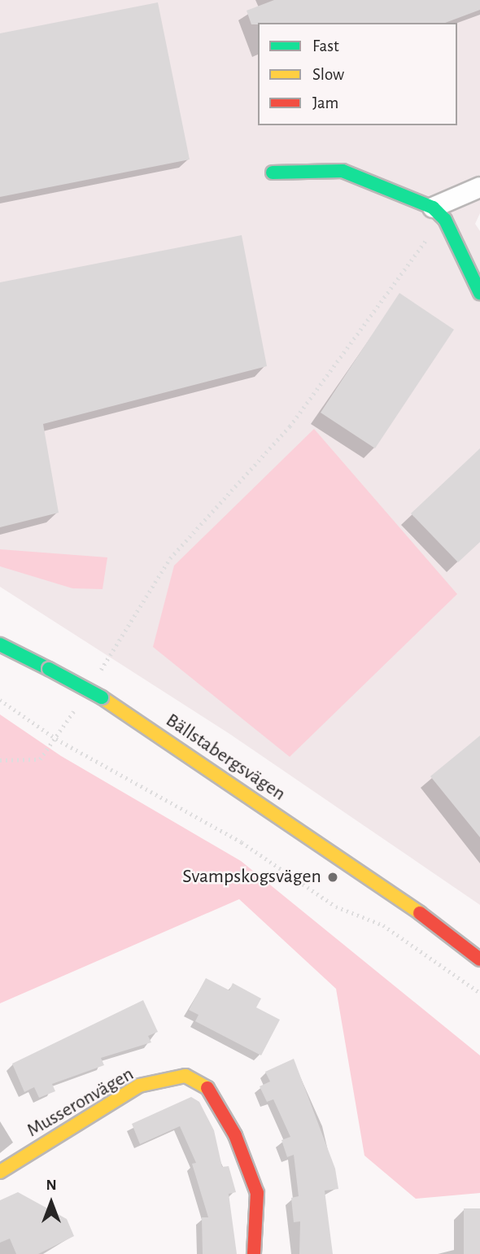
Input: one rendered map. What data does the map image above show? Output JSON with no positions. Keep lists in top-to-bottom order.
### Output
{
  "streets": {
    "street": ["Bällstabergsvägen", "Musseronvägen"]
  },
  "places": ["Svampskogsvägen"],
  "legend": ["Fast", "Slow", "Jam"],
  "north": "top"
}
